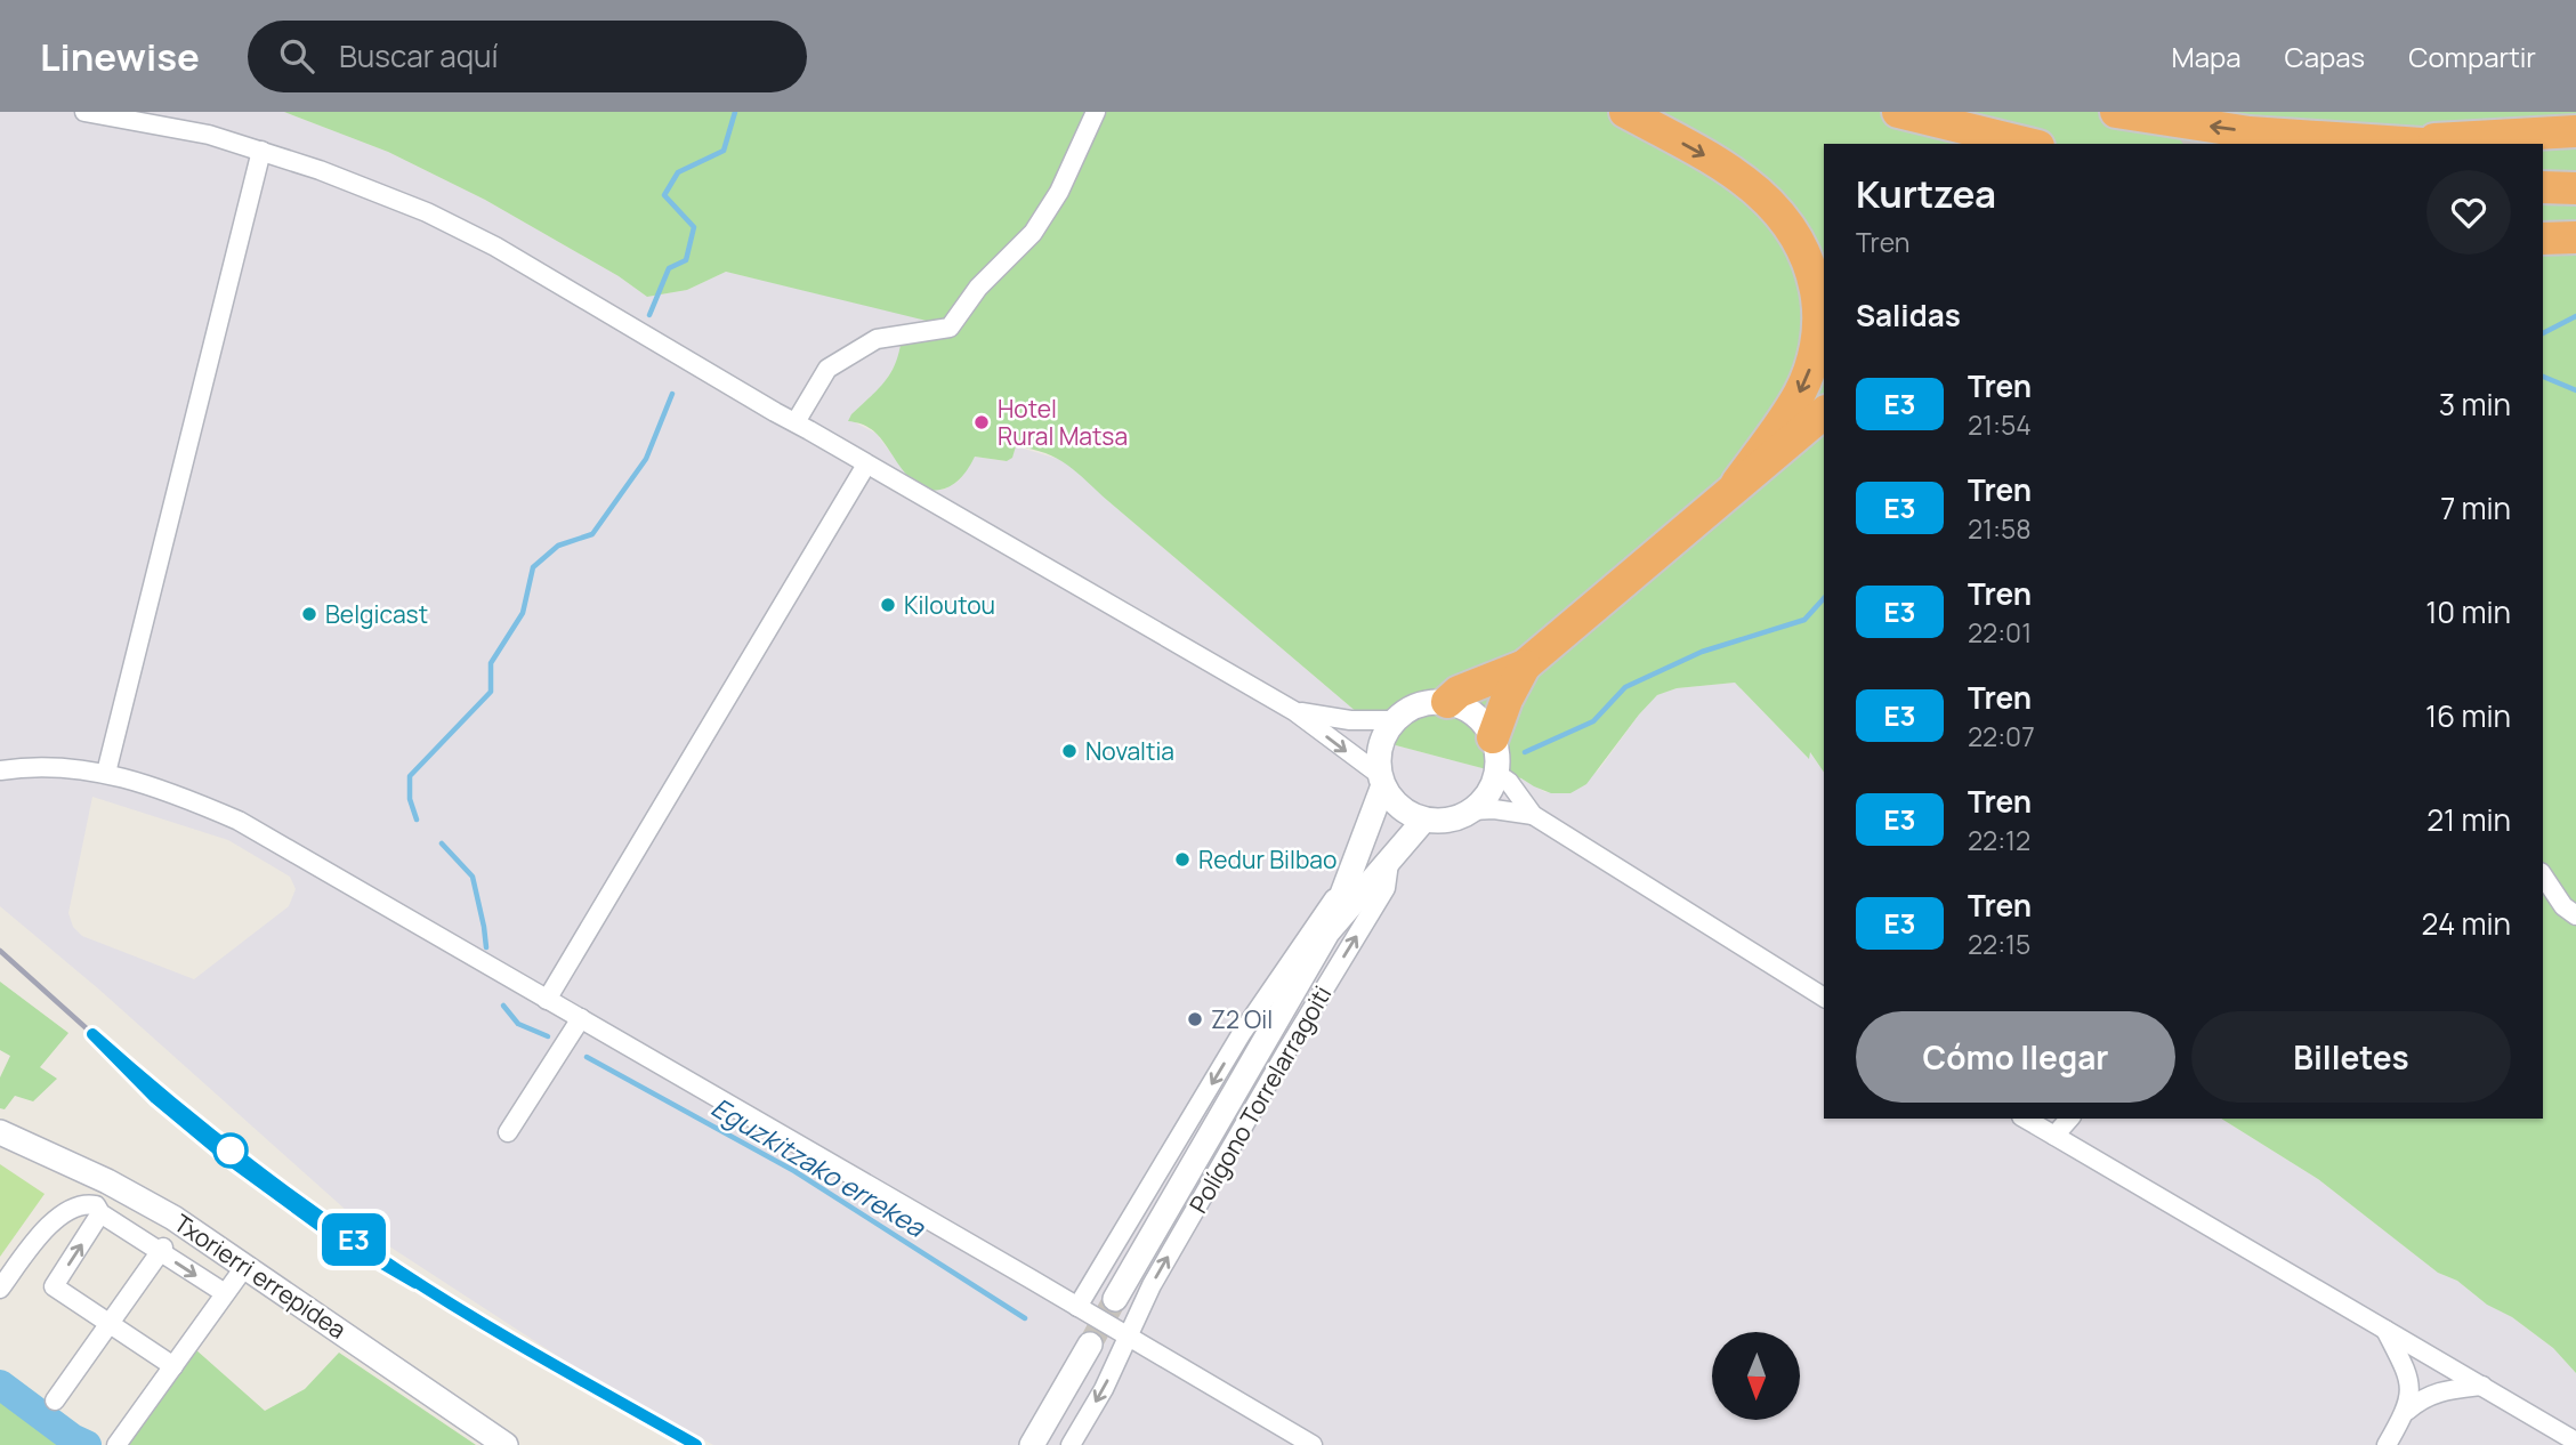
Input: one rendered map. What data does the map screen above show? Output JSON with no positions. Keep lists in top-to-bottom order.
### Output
{
  "streets": {
    "street": ["Polígono Torrelarragoiti", "Txorierri errepidea"]
  },
  "water": ["Eguzkitzako errekea"],
  "places": [
    "Hotel Rural Matsa",
    "Kiloutou",
    "Belgicast",
    "Novaltia",
    "Redur Bilbao",
    "Z2 Oil"
  ],
  "north": "bottom",
  "page": {
    "header": "Linewise",
    "search": "Buscar aquí",
    "nav": ["Mapa", "Capas", "Compartir"],
    "on_map": "E3",
    "heading": [
      ["Kurtzea", "Tren"],
      "Salidas"
    ],
    "list": [
      {
        "mark": "E3",
        "name": "Tren",
        "note": "21:54",
        "value": "3 min"
      },
      {
        "mark": "E3",
        "name": "Tren",
        "note": "21:58",
        "value": "7 min"
      },
      {
        "mark": "E3",
        "name": "Tren",
        "note": "22:01",
        "value": "10 min"
      },
      {
        "mark": "E3",
        "name": "Tren",
        "note": "22:07",
        "value": "16 min"
      },
      {
        "mark": "E3",
        "name": "Tren",
        "note": "22:12",
        "value": "21 min"
      },
      {
        "mark": "E3",
        "name": "Tren",
        "note": "22:15",
        "value": "24 min"
      }
    ],
    "buttons": ["Cómo llegar", "Billetes"]
  }
}
